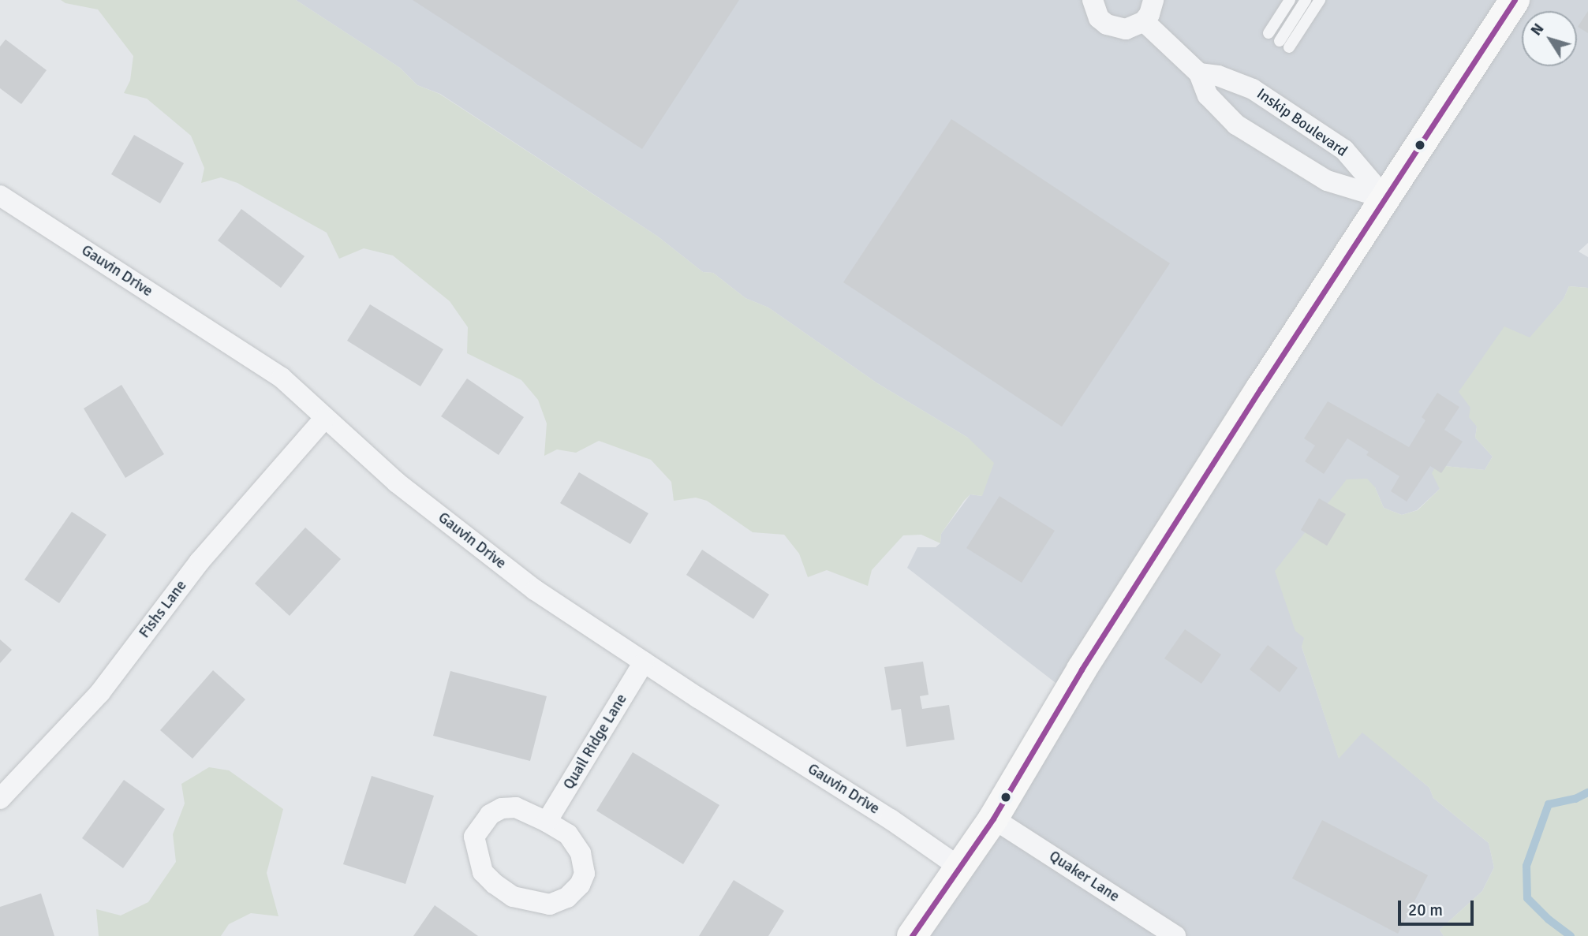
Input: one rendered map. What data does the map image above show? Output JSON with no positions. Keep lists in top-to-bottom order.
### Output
{
  "streets": {
    "street": [
      "Inskip Boulevard",
      "Gauvin Drive",
      "Fishs Lane",
      "Quail Ridge Lane",
      "Quaker Lane"
    ]
  },
  "crossings": [
    ["Gauvin Drive", "Fishs Lane"],
    ["Gauvin Drive", "Quail Ridge Lane"]
  ],
  "scale_bar": "20 m",
  "north": "top left"
}
